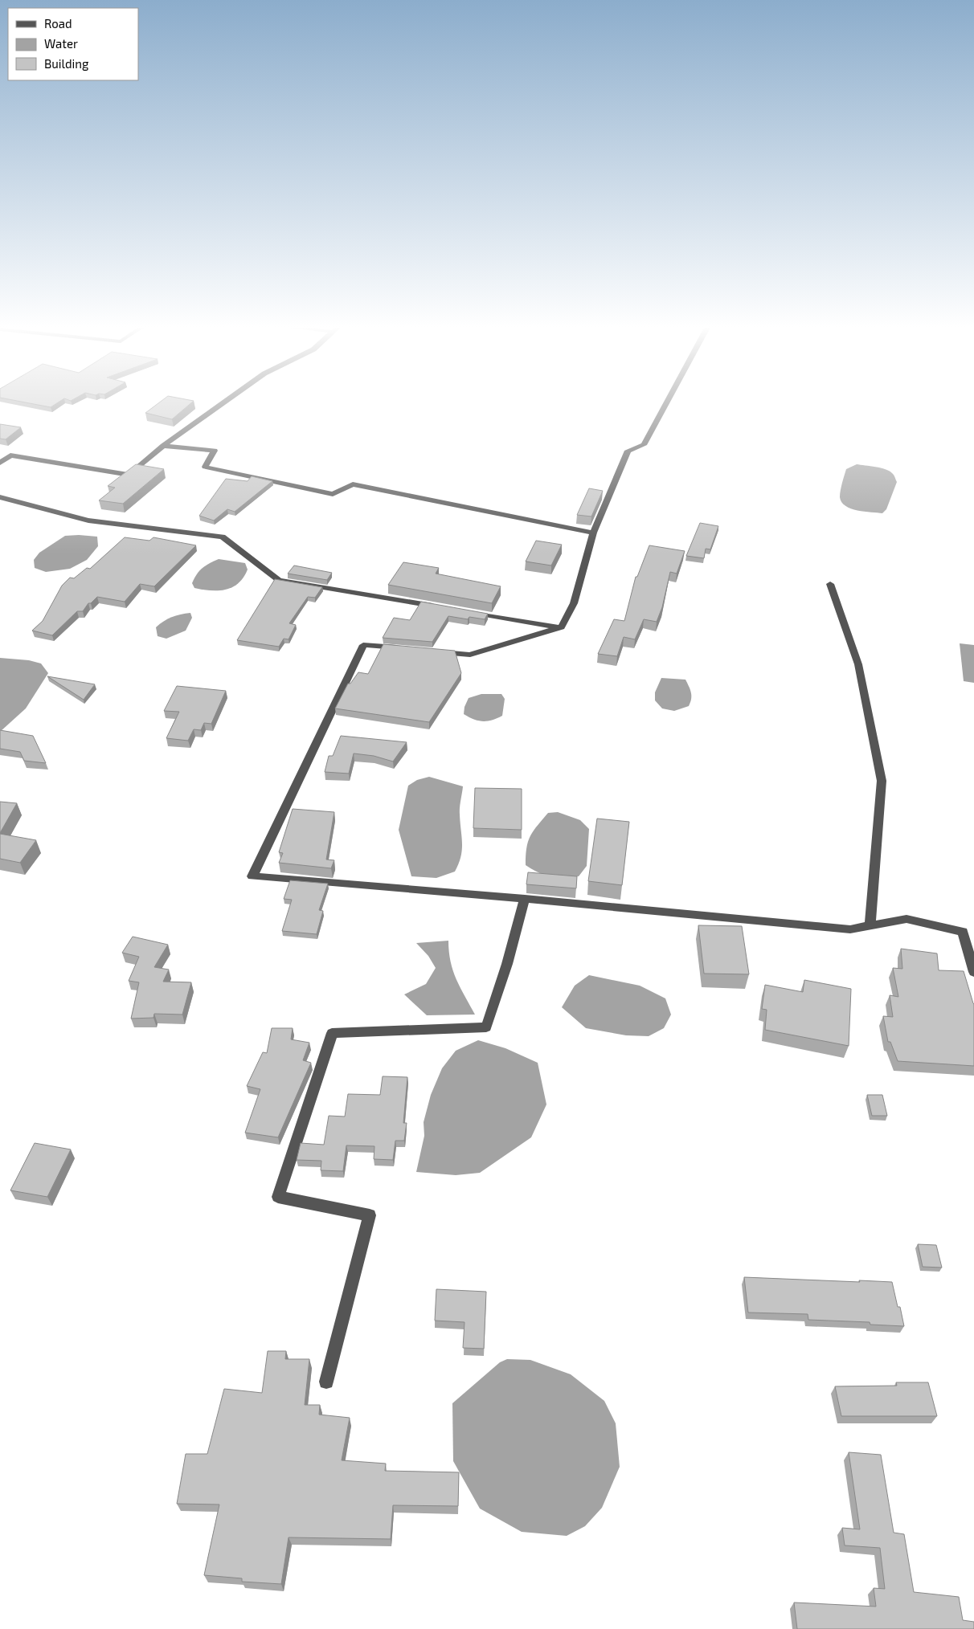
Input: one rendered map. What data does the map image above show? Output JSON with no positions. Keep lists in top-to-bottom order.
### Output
{
  "legend": ["Road", "Water", "Building"]
}
